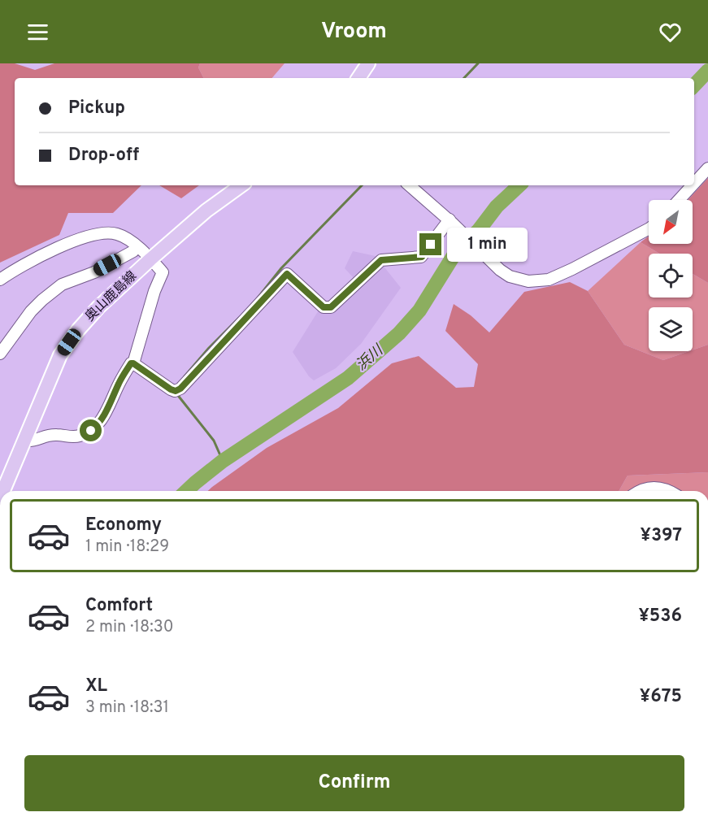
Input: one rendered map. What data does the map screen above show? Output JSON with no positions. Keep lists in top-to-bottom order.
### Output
{
  "streets": {
    "main road": ["奥山鹿島線"]
  },
  "water": ["浜川"],
  "north": "bottom left",
  "page": {
    "header": "Vroom",
    "banner": ["Pickup", "Drop-off"],
    "bubble": "1 min",
    "list": [
      {
        "name": "Economy",
        "note": "1 min · 18:29",
        "value": "¥397"
      },
      {
        "name": "Comfort",
        "note": "2 min · 18:30",
        "value": "¥536"
      },
      {
        "name": "XL",
        "note": "3 min · 18:31",
        "value": "¥675"
      }
    ],
    "buttons": "Confirm"
  }
}
